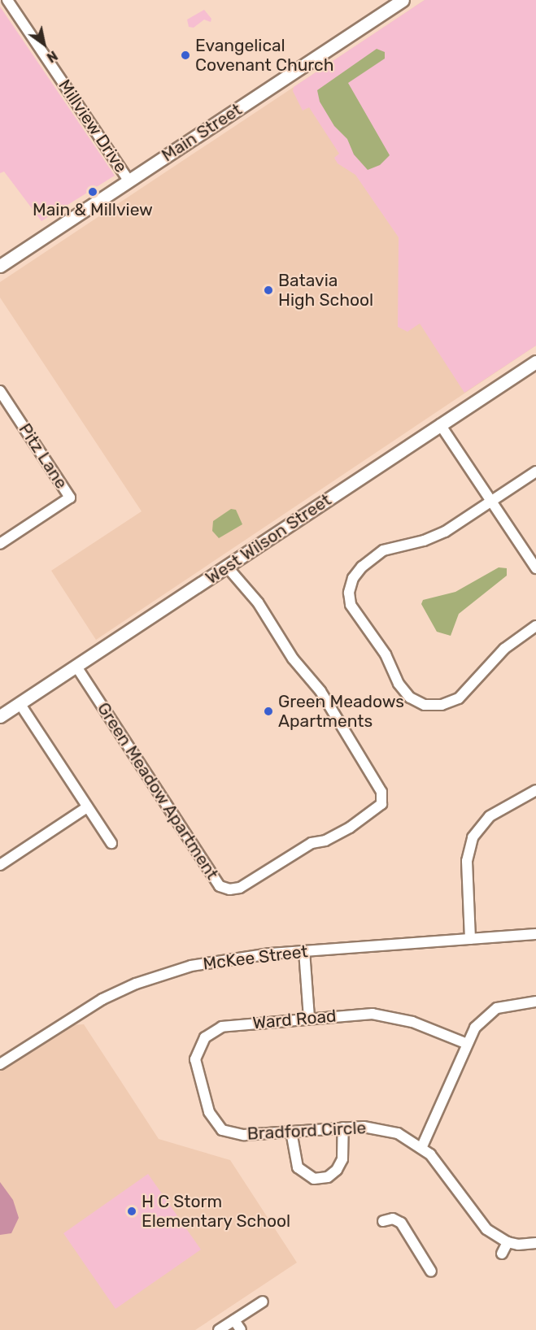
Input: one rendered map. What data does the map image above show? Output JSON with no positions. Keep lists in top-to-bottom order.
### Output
{
  "streets": {
    "main road": ["Main Street", "West Wilson Street"],
    "street": [
      "Millview Drive",
      "Pitz Lane",
      "Green Meadow Apartment",
      "McKee Street",
      "Ward Road",
      "Bradford Circle"
    ]
  },
  "crossings": [
    ["Millview Drive", "Main Street"],
    ["West Wilson Street", "Green Meadow Apartment"],
    ["Ward Road", "Bradford Circle"]
  ],
  "places": [
    "Evangelical Covenant Church",
    "Main & Millview",
    "Batavia High School",
    "Green Meadows Apartments",
    "H C Storm Elementary School"
  ],
  "north": "bottom right"
}
